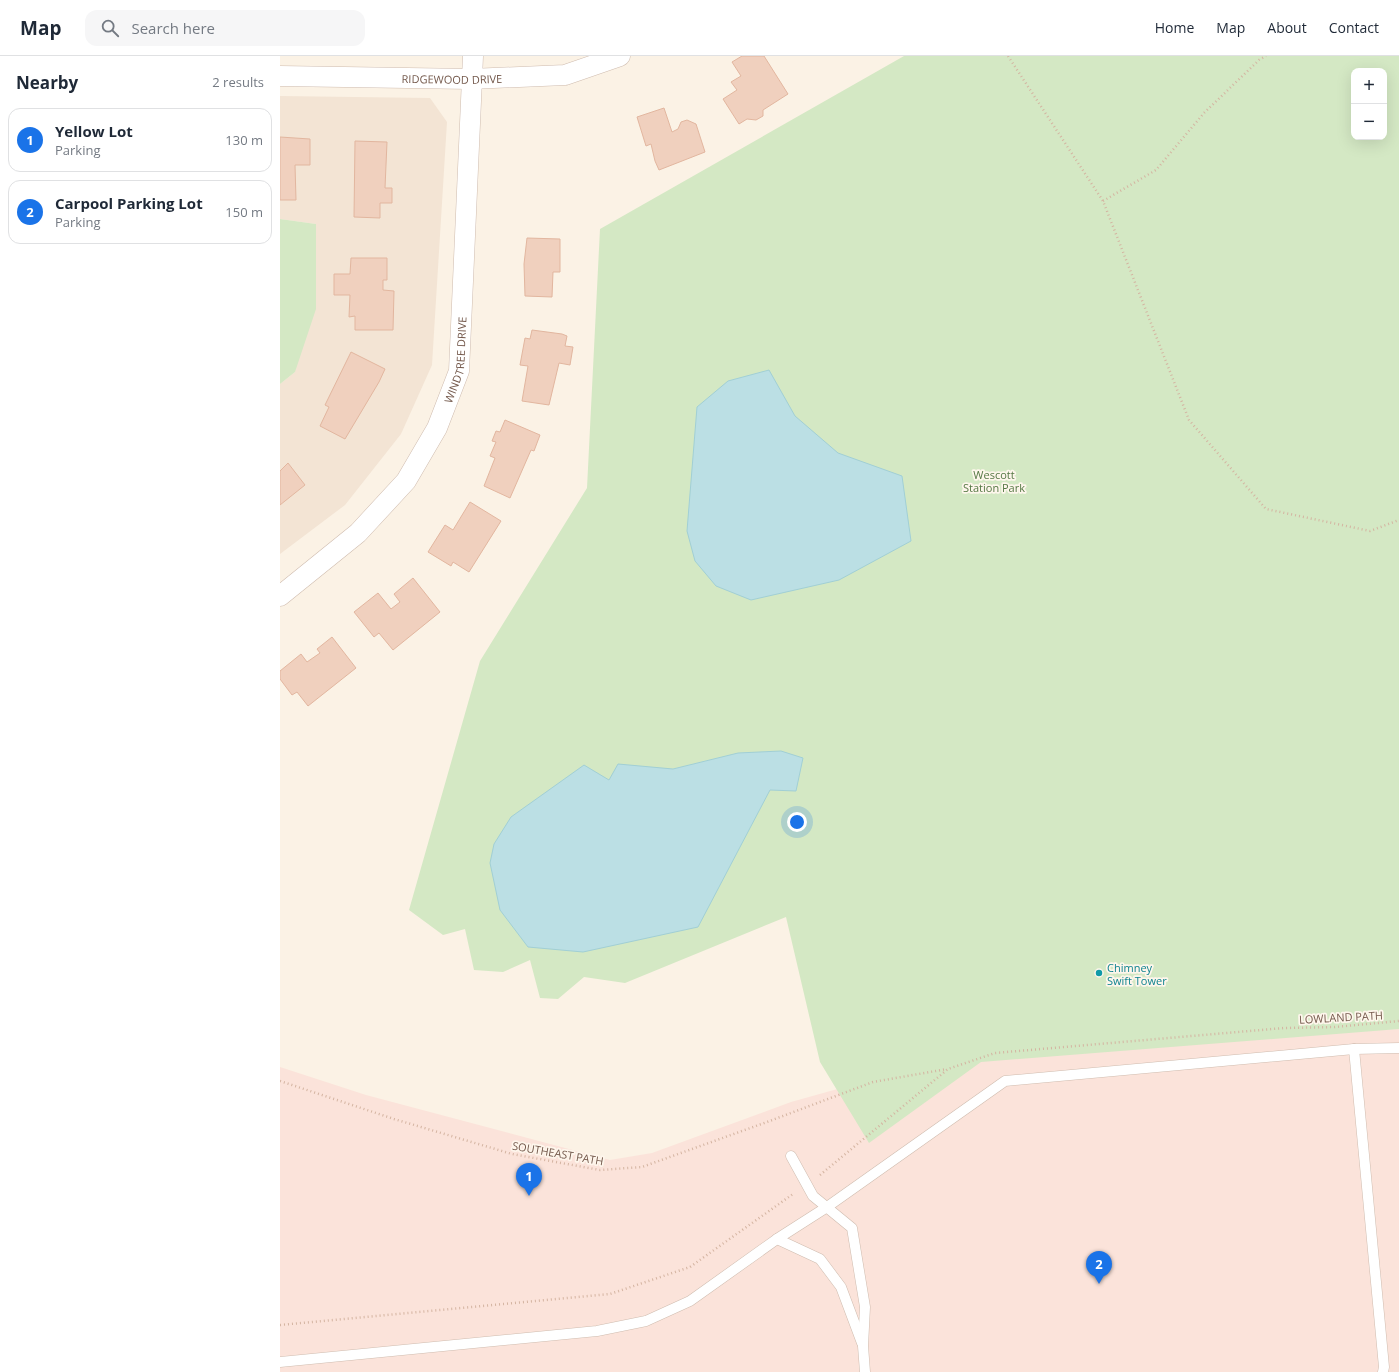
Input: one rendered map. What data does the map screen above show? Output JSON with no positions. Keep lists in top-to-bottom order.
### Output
{
  "streets": {
    "street": ["RIDGEWOOD DRIVE", "WINDTREE DRIVE"],
    "path": ["LOWLAND PATH", "SOUTHEAST PATH"]
  },
  "crossings": [
    ["RIDGEWOOD DRIVE", "WINDTREE DRIVE"]
  ],
  "parks": ["Wescott Station Park"],
  "places": ["Chimney Swift Tower"],
  "page": {
    "header": "Map",
    "search": "Search here",
    "nav": [
      "Home",
      "Map",
      "About",
      "Contact"
    ],
    "heading": ["Nearby", "2 results"],
    "map_buttons": ["+", "−"],
    "list": [
      {
        "mark": "1",
        "name": "Yellow Lot",
        "note": "Parking",
        "value": "130 m"
      },
      {
        "mark": "2",
        "name": "Carpool Parking Lot",
        "note": "Parking",
        "value": "150 m"
      }
    ],
    "pins": ["1", "2"]
  }
}
